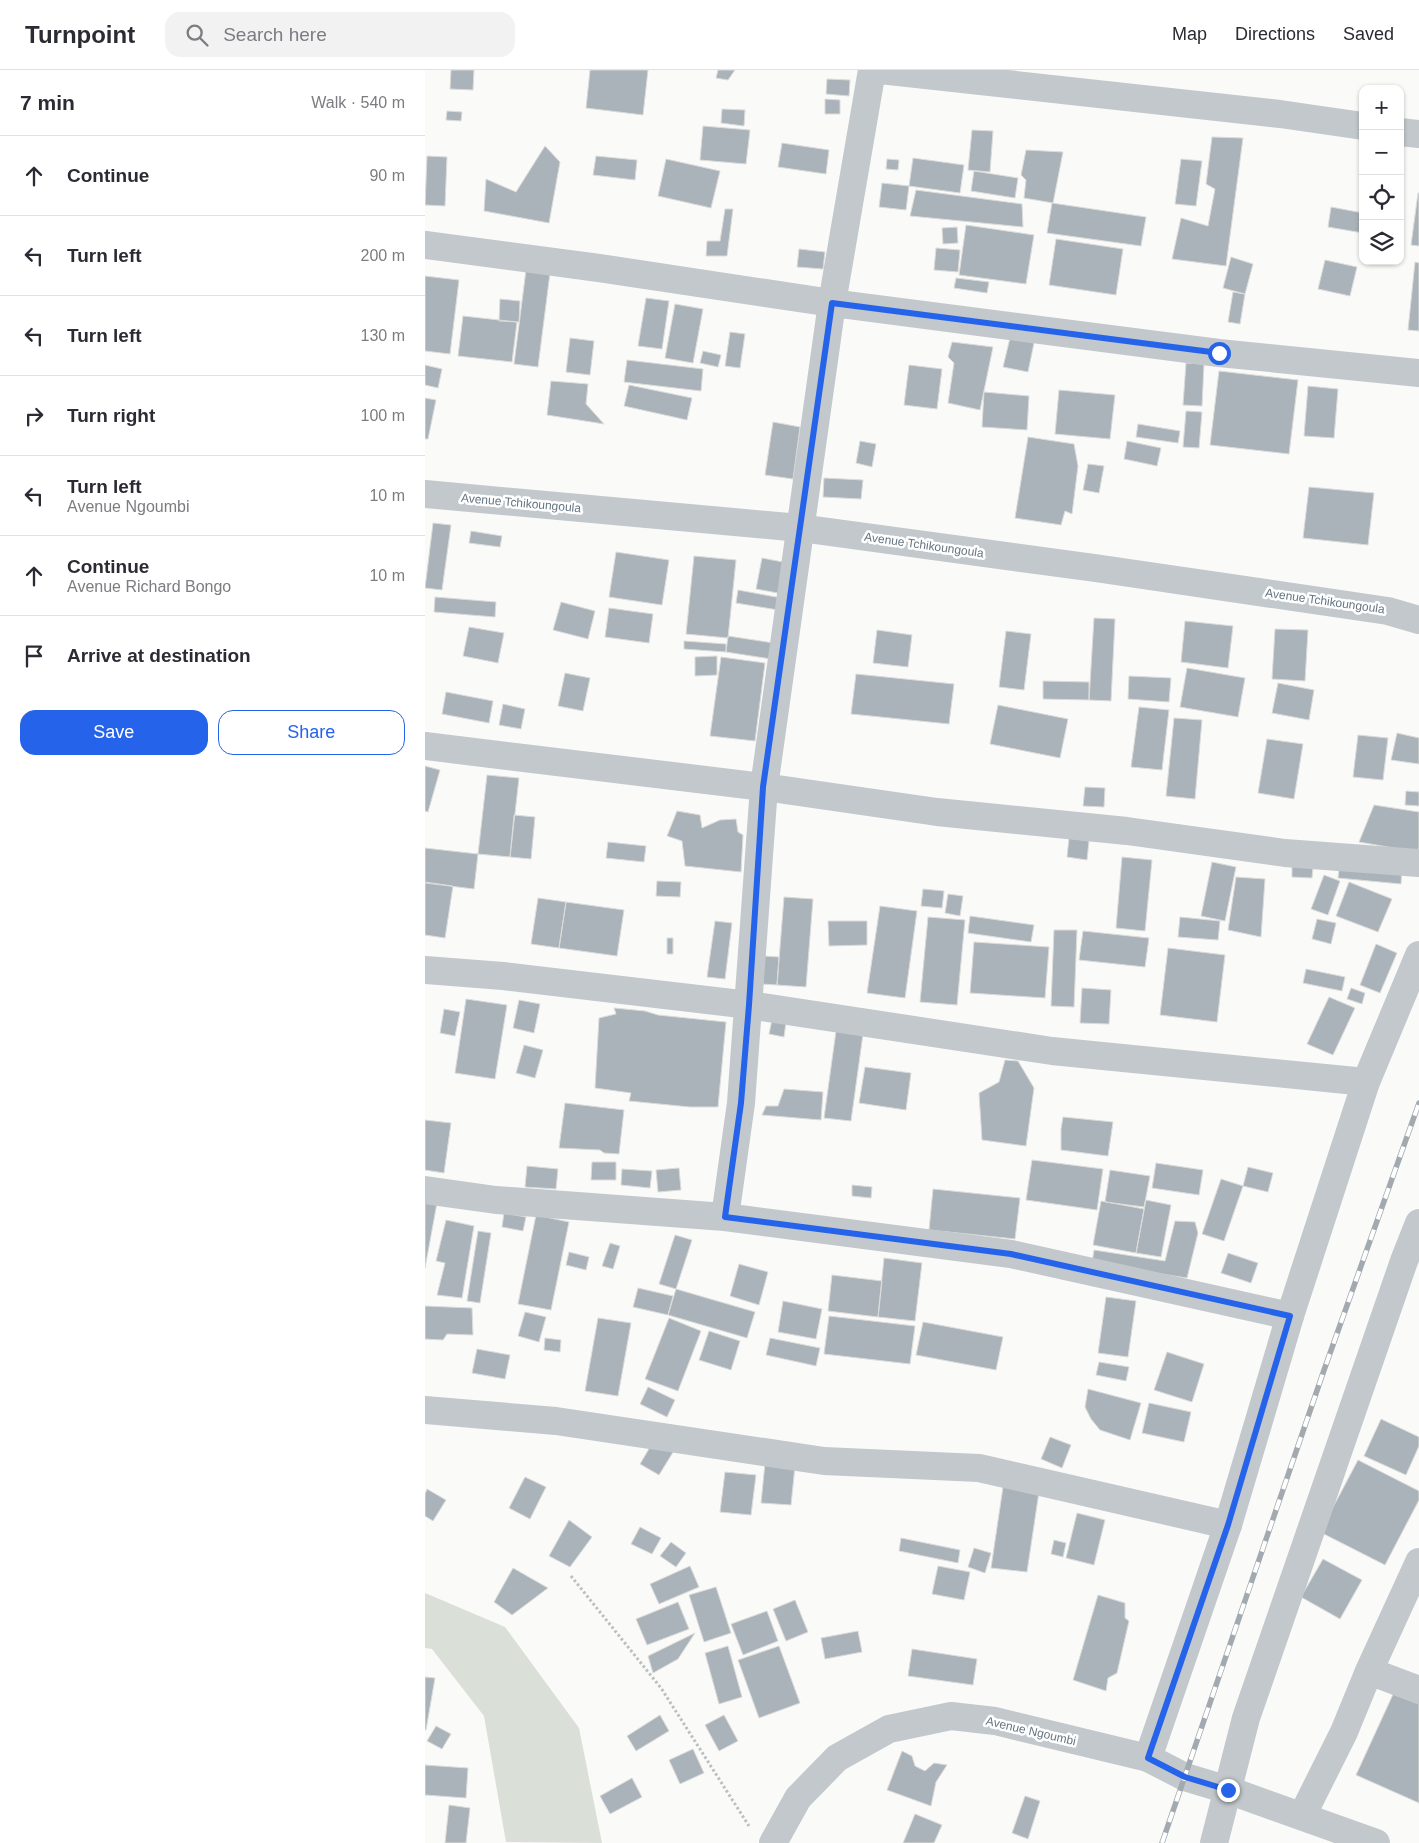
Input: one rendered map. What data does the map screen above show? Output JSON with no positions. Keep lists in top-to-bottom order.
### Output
{
  "streets": {
    "street": ["Avenue Tchikoungoula", "Avenue Ngoumbi"]
  },
  "page": {
    "header": "Turnpoint",
    "search": "Search here",
    "nav": ["Map", "Directions", "Saved"],
    "heading": ["7 min", "Walk · 540 m"],
    "map_buttons": ["+", "−"],
    "list": [
      ["Continue", "90 m"],
      ["Turn left", "200 m"],
      ["Turn left", "130 m"],
      ["Turn right", "100 m"],
      ["Turn left", "Avenue Ngoumbi", "10 m"],
      ["Continue", "Avenue Richard Bongo", "10 m"],
      "Arrive at destination"
    ],
    "buttons": ["Save", "Share"]
  }
}
